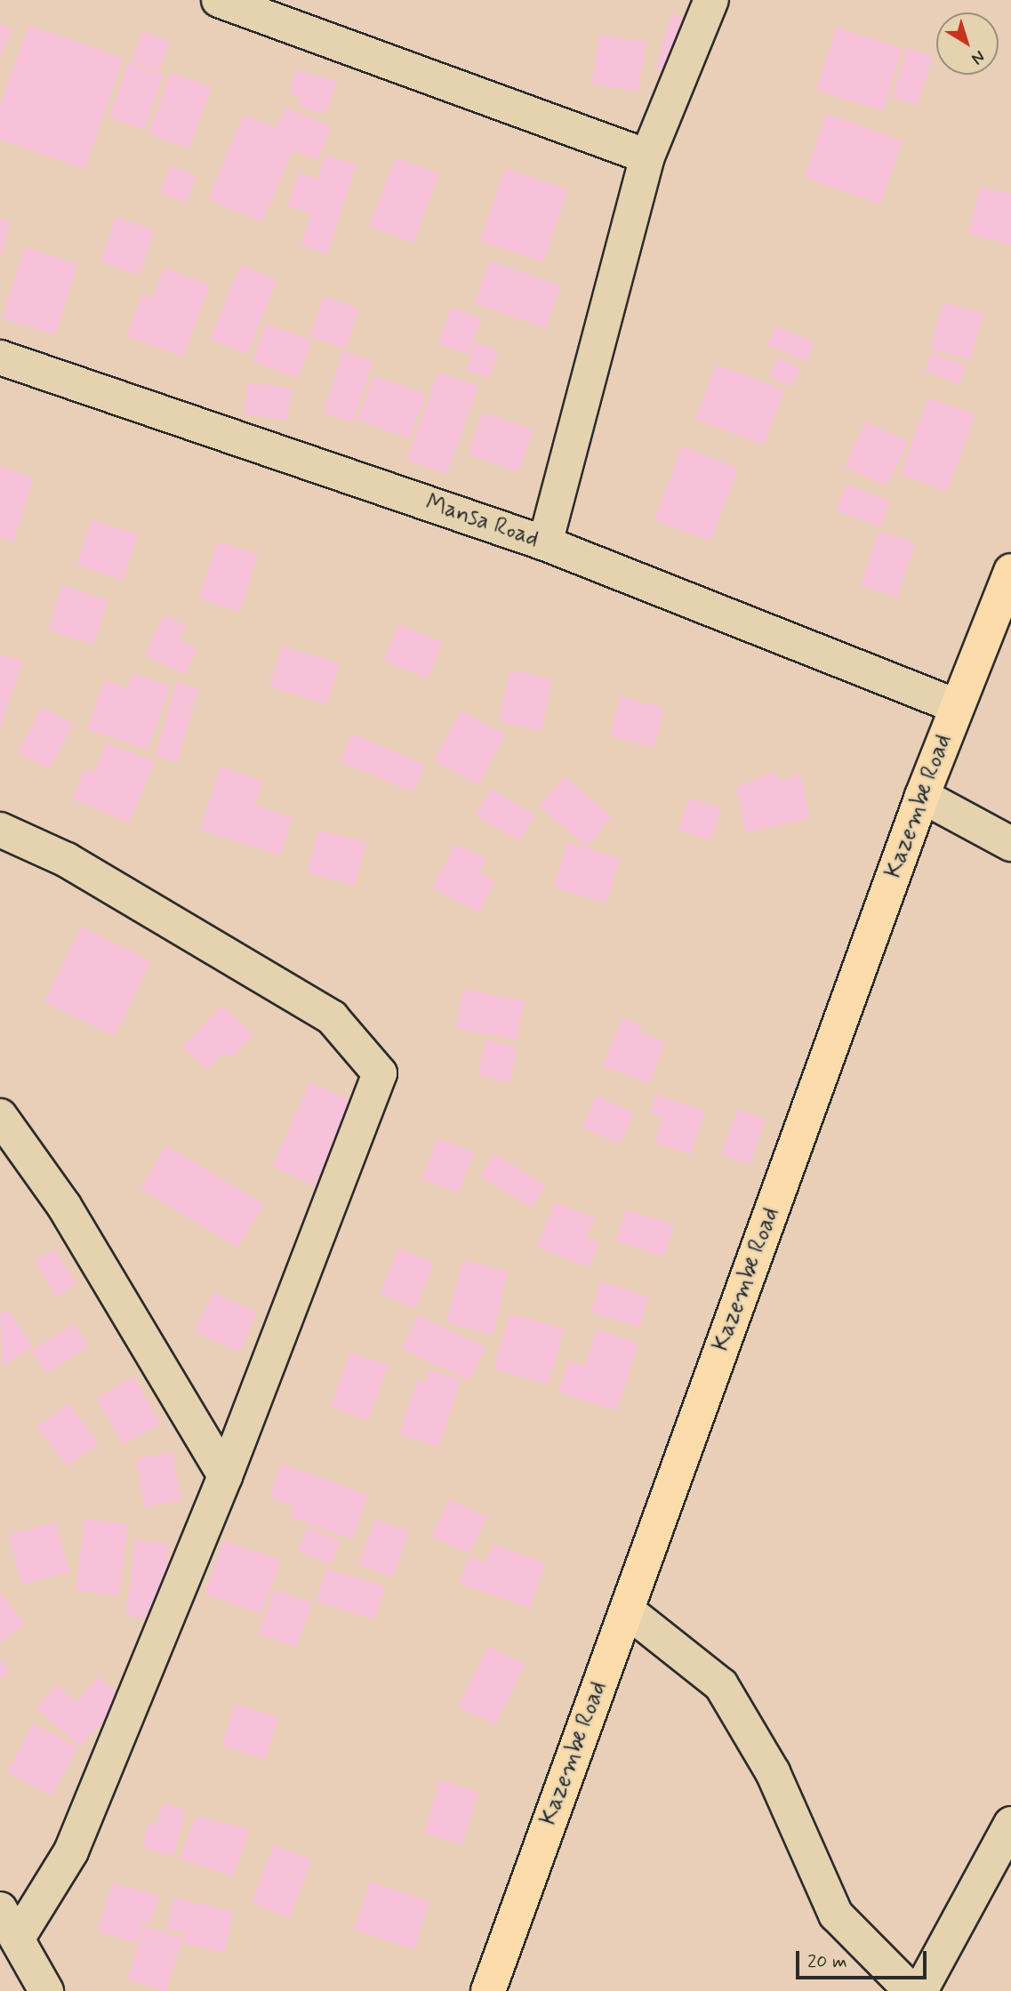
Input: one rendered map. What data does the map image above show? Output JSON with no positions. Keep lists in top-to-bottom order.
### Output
{
  "streets": {
    "main road": ["Kazembe Road"],
    "street": ["Mansa Road"]
  },
  "crossings": [
    ["Mansa Road", "Kazembe Road"]
  ],
  "scale_bar": "20 m",
  "north": "bottom right"
}
